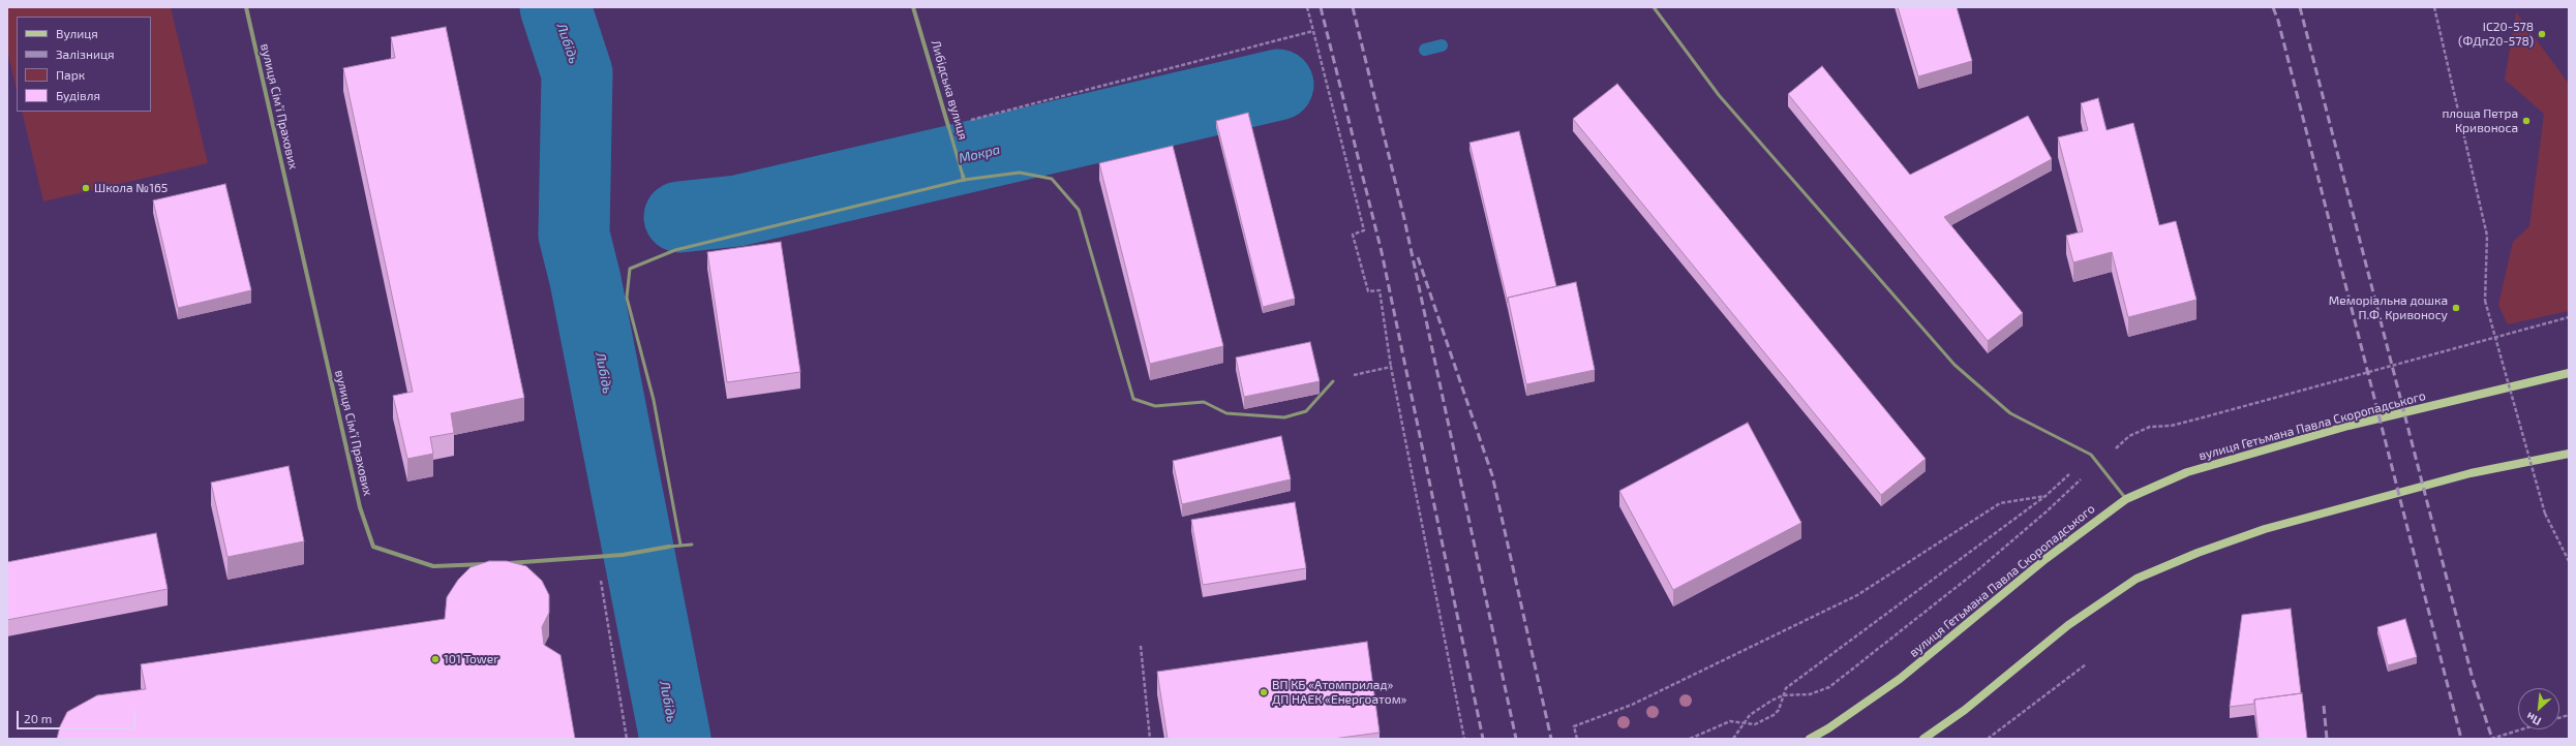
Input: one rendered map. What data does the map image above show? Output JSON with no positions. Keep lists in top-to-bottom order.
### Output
{
  "streets": {
    "main road": ["вулиця Гетьмана Павла Скоропадського"],
    "street": ["Либідська вулиця", "вулиця Сімʼї Прахових"]
  },
  "water": ["Либідь", "Мокра"],
  "places": [
    "ІС20-578 (ФДп20-578)",
    "площа Петра Кривоноса",
    "Школа №165",
    "Меморіальна дошка П.Ф. Кривоносу",
    "101 Tower",
    "ВП КБ «Атомприлад» ДП НАЕК «Енергоатом»"
  ],
  "legend": [
    "Вулиця",
    "Залізниця",
    "Парк",
    "Будівля"
  ],
  "scale_bar": "20 m",
  "north": "bottom left"
}
